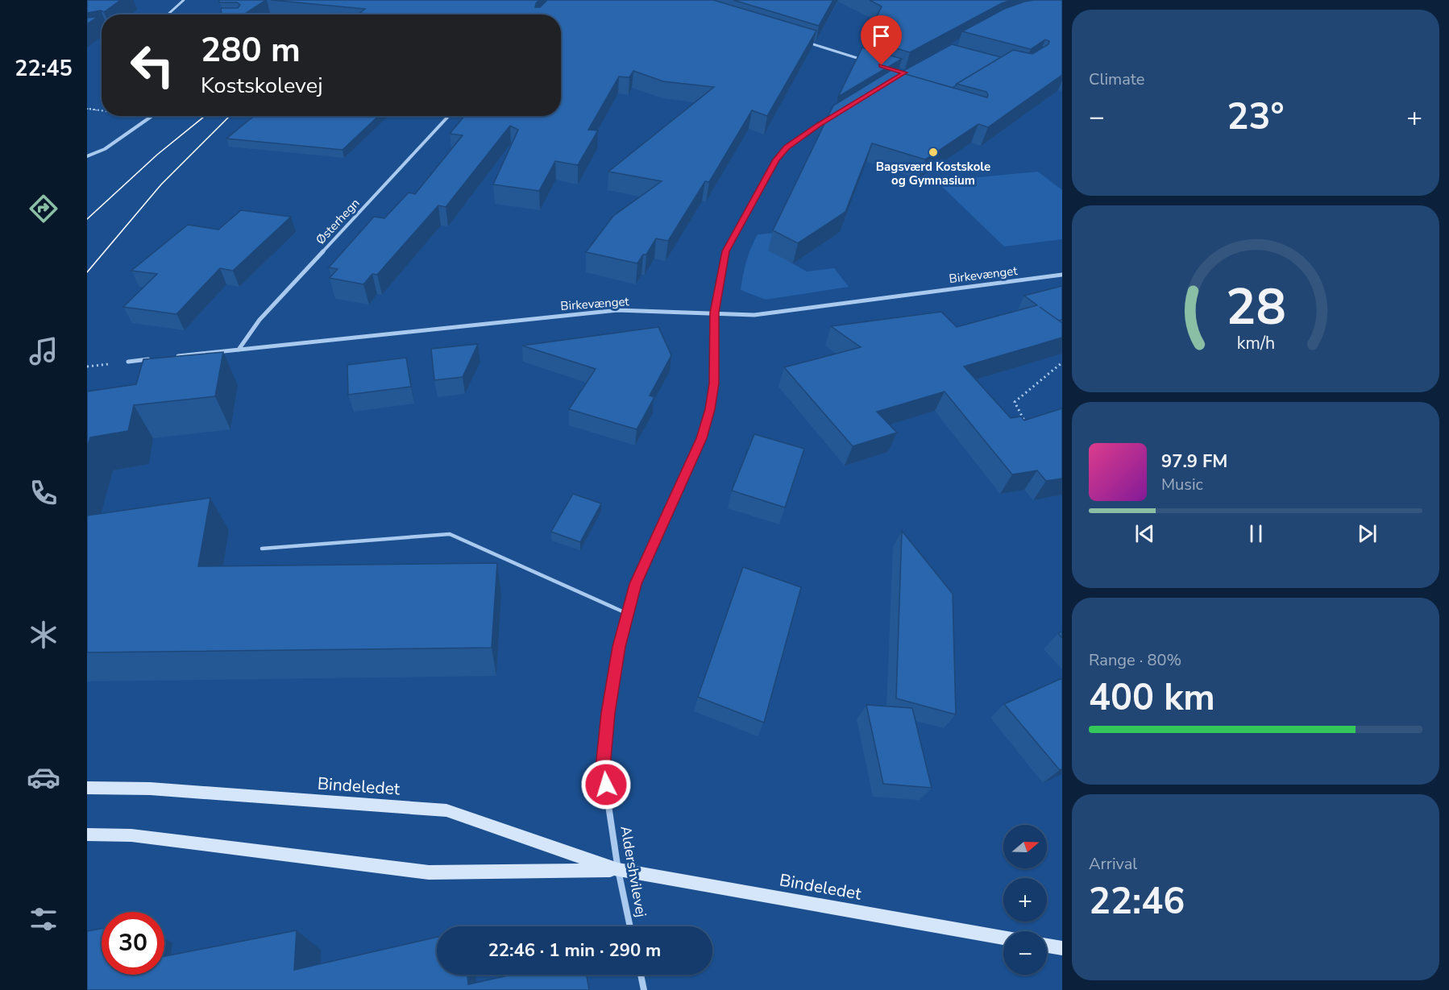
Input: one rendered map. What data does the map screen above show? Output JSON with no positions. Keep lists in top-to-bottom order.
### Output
{
  "streets": {
    "street": [
      "Østerhegn",
      "Birkevænget",
      "Bindeledet",
      "Aldershvilevej"
    ]
  },
  "crossings": [
    ["Østerhegn", "Birkevænget"],
    ["Birkevænget", "Aldershvilevej"],
    ["Bindeledet", "Aldershvilevej"]
  ],
  "places": ["Bagsværd Kostskole og Gymnasium"],
  "north": "right",
  "page": {
    "tabs": "22:45",
    "tile": [
      "Climate",
      ["Range · 80%", "400 km"],
      ["Arrival", "22:46"]
    ],
    "turn": ["280 m", "Kostskolevej"],
    "heat": ["−", "23°", "+"],
    "song": ["97.9 FM", "Music"],
    "map_buttons": ["+", "−"],
    "limit": "30",
    "trip": "22:46 · 1 min · 290 m",
    "gauge": ["28", "km/h"]
  }
}
